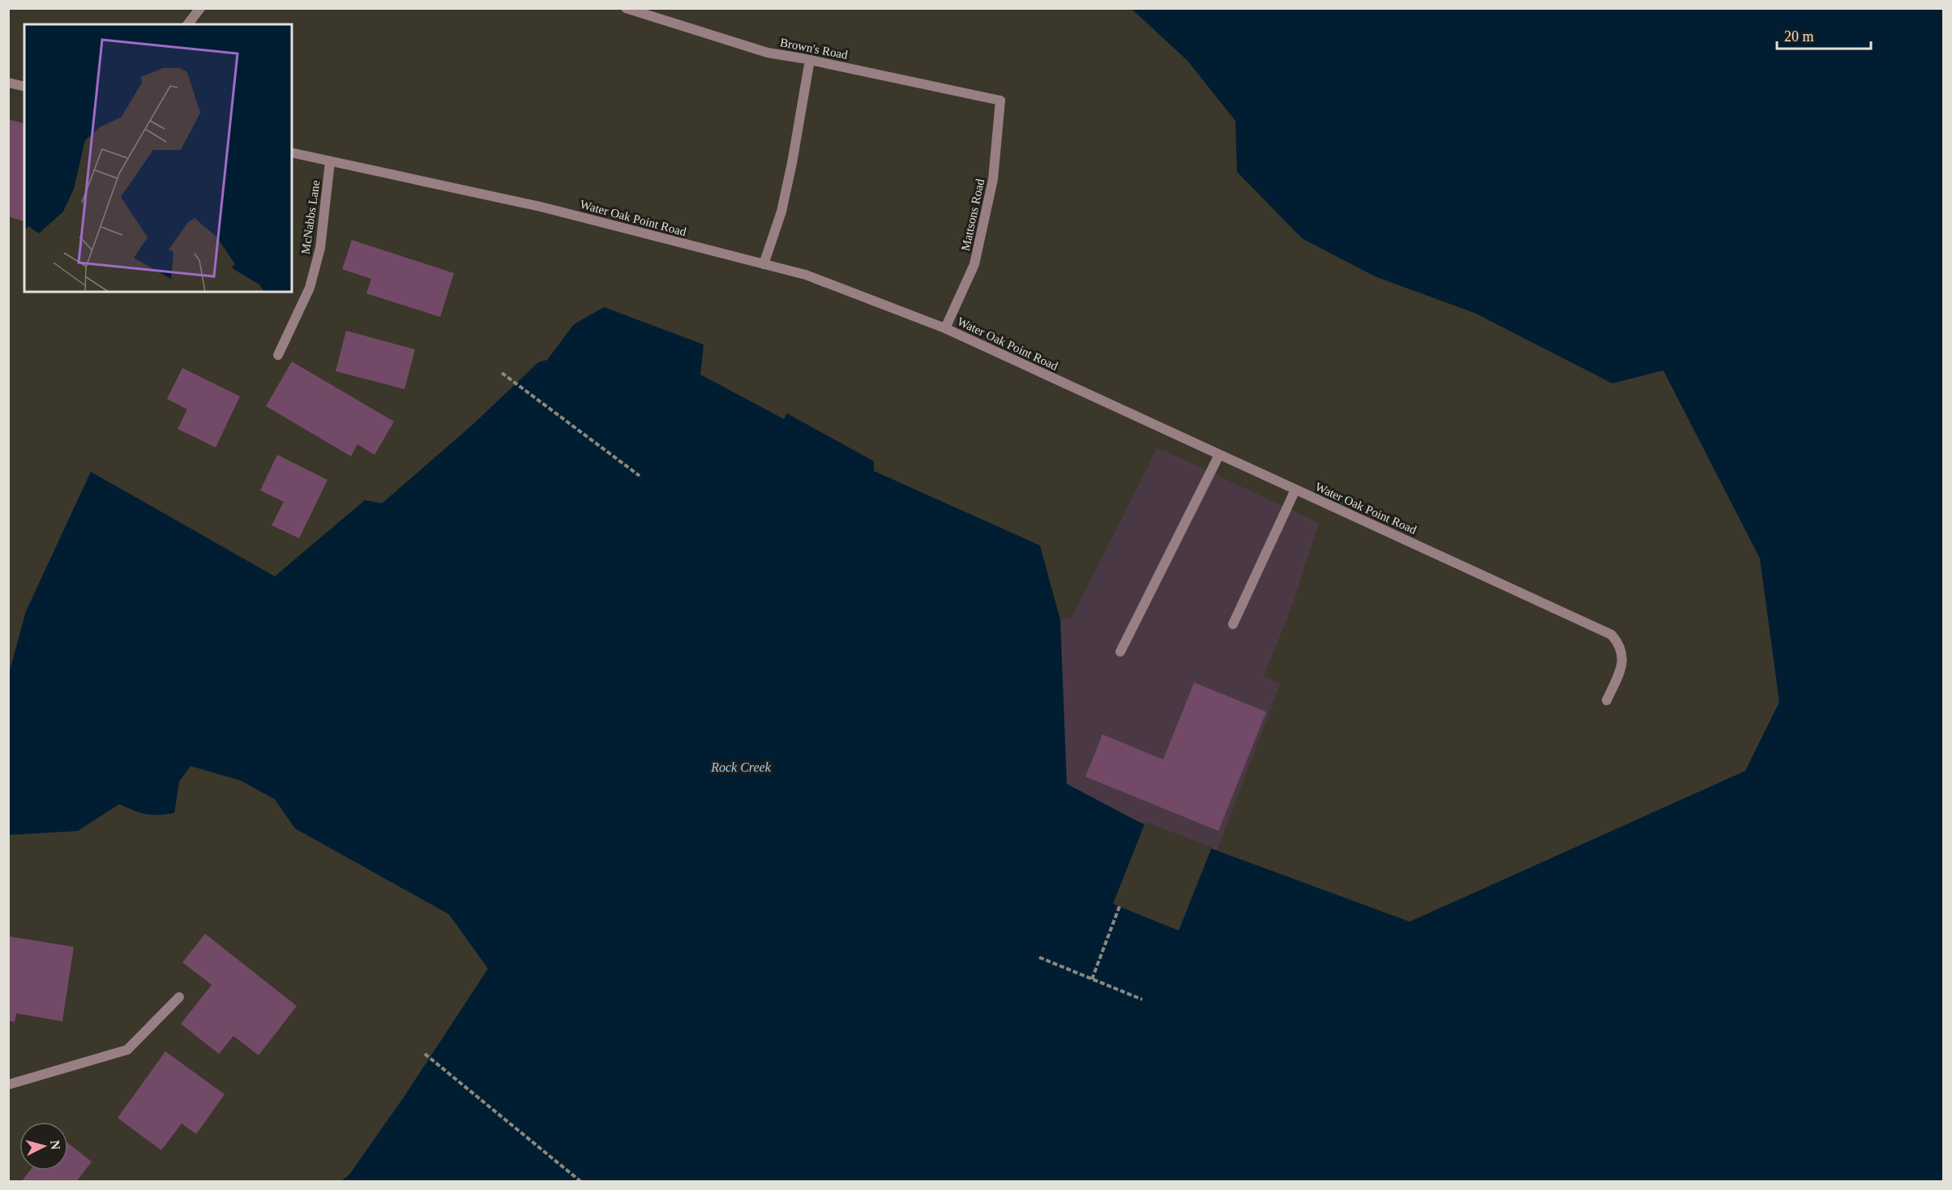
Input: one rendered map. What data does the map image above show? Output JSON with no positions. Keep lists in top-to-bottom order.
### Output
{
  "streets": {
    "street": [
      "Brown's Road",
      "Mattsons Road",
      "McNabbs Lane",
      "Water Oak Point Road"
    ]
  },
  "crossings": [
    ["Brown's Road", "Mattsons Road"],
    ["Mattsons Road", "Water Oak Point Road"],
    ["McNabbs Lane", "Water Oak Point Road"]
  ],
  "water": ["Rock Creek"],
  "scale_bar": "20 m",
  "north": "right"
}
